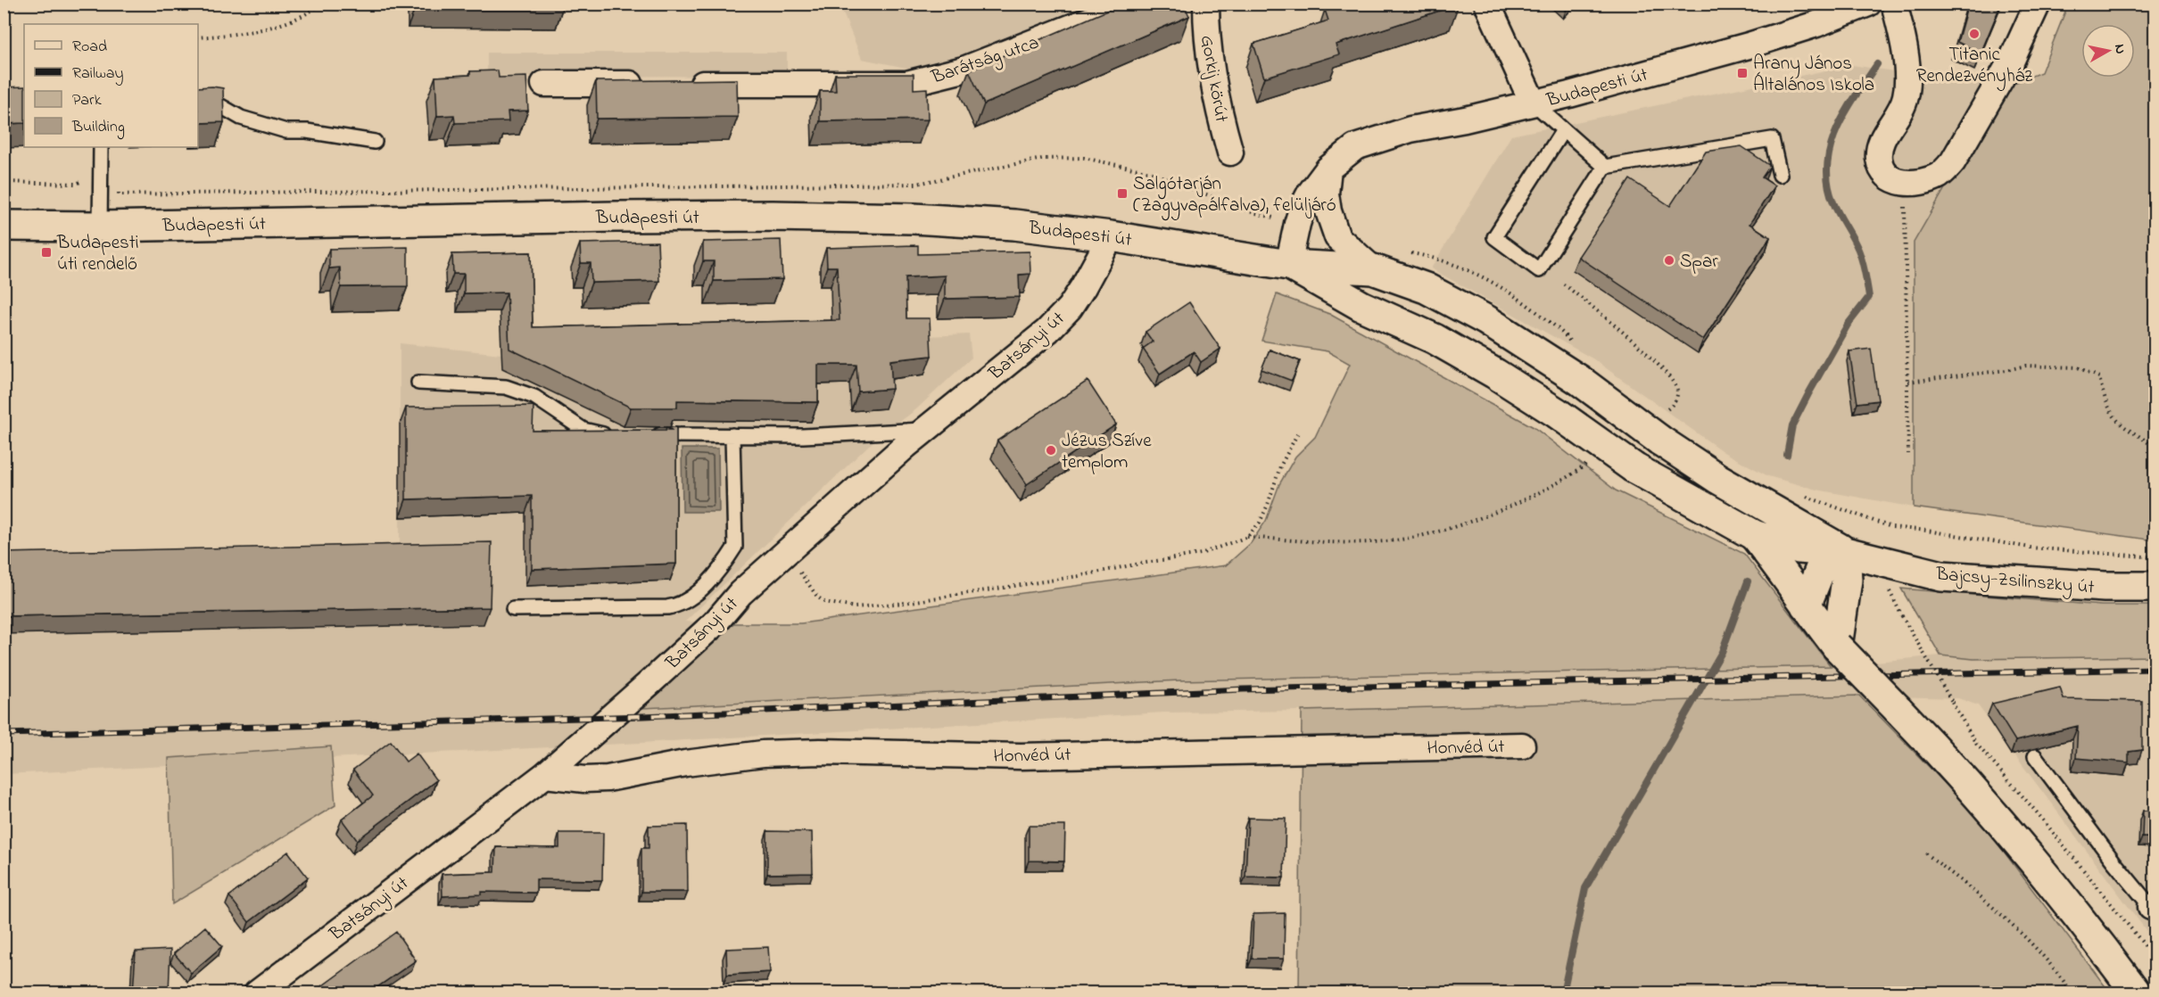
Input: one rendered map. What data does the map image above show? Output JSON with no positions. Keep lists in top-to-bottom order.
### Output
{
  "streets": {
    "main road": ["Budapesti út", "Bajcsy-Zsilinszky út"],
    "street": [
      "Barátság utca",
      "Gorkij körút",
      "Batsányi út",
      "Honvéd út"
    ]
  },
  "crossings": [
    ["Budapesti út", "Batsányi út"],
    ["Budapesti út", "Bajcsy-Zsilinszky út"],
    ["Batsányi út", "Honvéd út"]
  ],
  "places": {
    "other": ["Titanic Rendezvényház", "Spar", "Jézus Szíve templom"],
    "transit": ["Arany János Általános Iskola", "Salgótarján (Zagyvapálfalva), felüljáró", "Budapesti úti rendelő"]
  },
  "legend": [
    "Road",
    "Railway",
    "Park",
    "Building"
  ],
  "north": "right"
}
